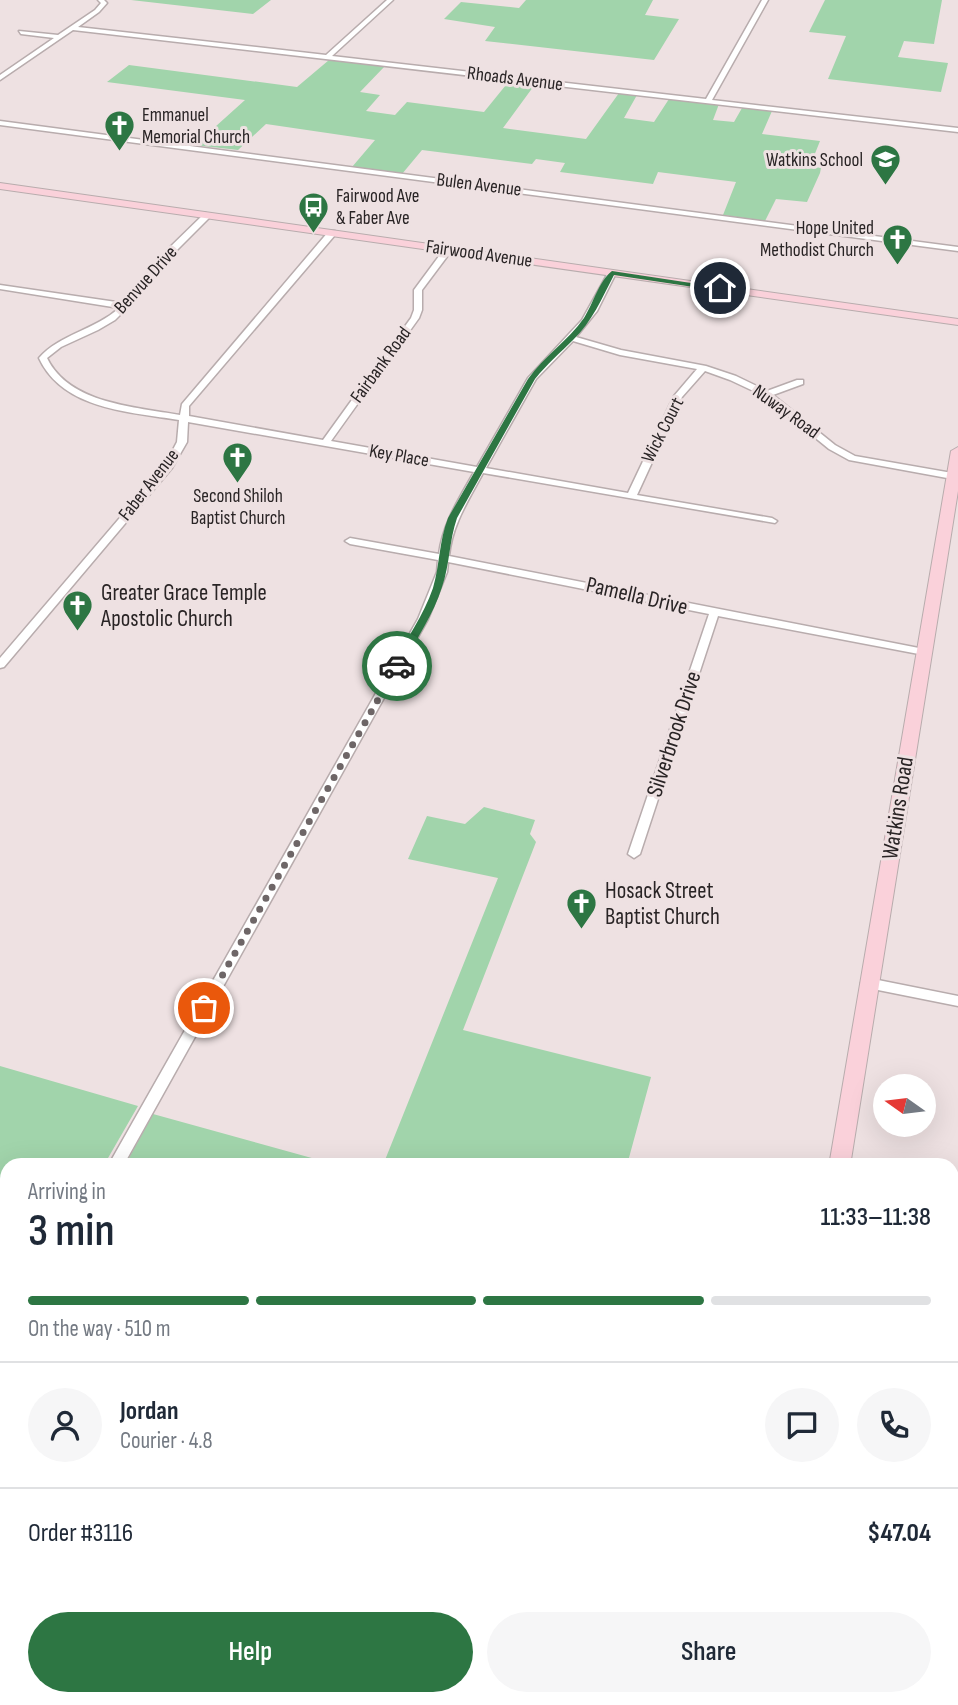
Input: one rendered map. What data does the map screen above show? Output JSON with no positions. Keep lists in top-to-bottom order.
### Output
{
  "streets": {
    "street": [
      "Rhoads Avenue",
      "Bulen Avenue",
      "Fairwood Avenue",
      "Benvue Drive",
      "Fairbank Road",
      "Nuway Road",
      "Wick Court",
      "Key Place",
      "Faber Avenue",
      "Pamella Drive",
      "Silverbrook Drive",
      "Watkins Road"
    ]
  },
  "crossings": [
    ["Fairwood Avenue", "Benvue Drive"],
    ["Fairwood Avenue", "Fairbank Road"],
    ["Fairwood Avenue", "Faber Avenue"],
    ["Benvue Drive", "Key Place"],
    ["Fairbank Road", "Key Place"],
    ["Nuway Road", "Wick Court"],
    ["Nuway Road", "Watkins Road"],
    ["Wick Court", "Key Place"],
    ["Key Place", "Faber Avenue"],
    ["Pamella Drive", "Silverbrook Drive"],
    ["Pamella Drive", "Watkins Road"]
  ],
  "places": {
    "church": [
      "Emmanuel Memorial Church",
      "Hope United Methodist Church",
      "Second Shiloh Baptist Church",
      "Greater Grace Temple Apostolic Church",
      "Hosack Street Baptist Church"
    ],
    "school or university": ["Watkins School"],
    "bus stop": ["Fairwood Ave & Faber Ave"]
  },
  "north": "left",
  "page": {
    "heading": ["3 min", "Arriving in", "11:33–11:38"],
    "panel": [
      "Jordan",
      "Courier · 4.8",
      "Order #3116",
      "$47.04"
    ],
    "bar": "On the way · 510 m",
    "buttons": ["Help", "Share"]
  }
}
